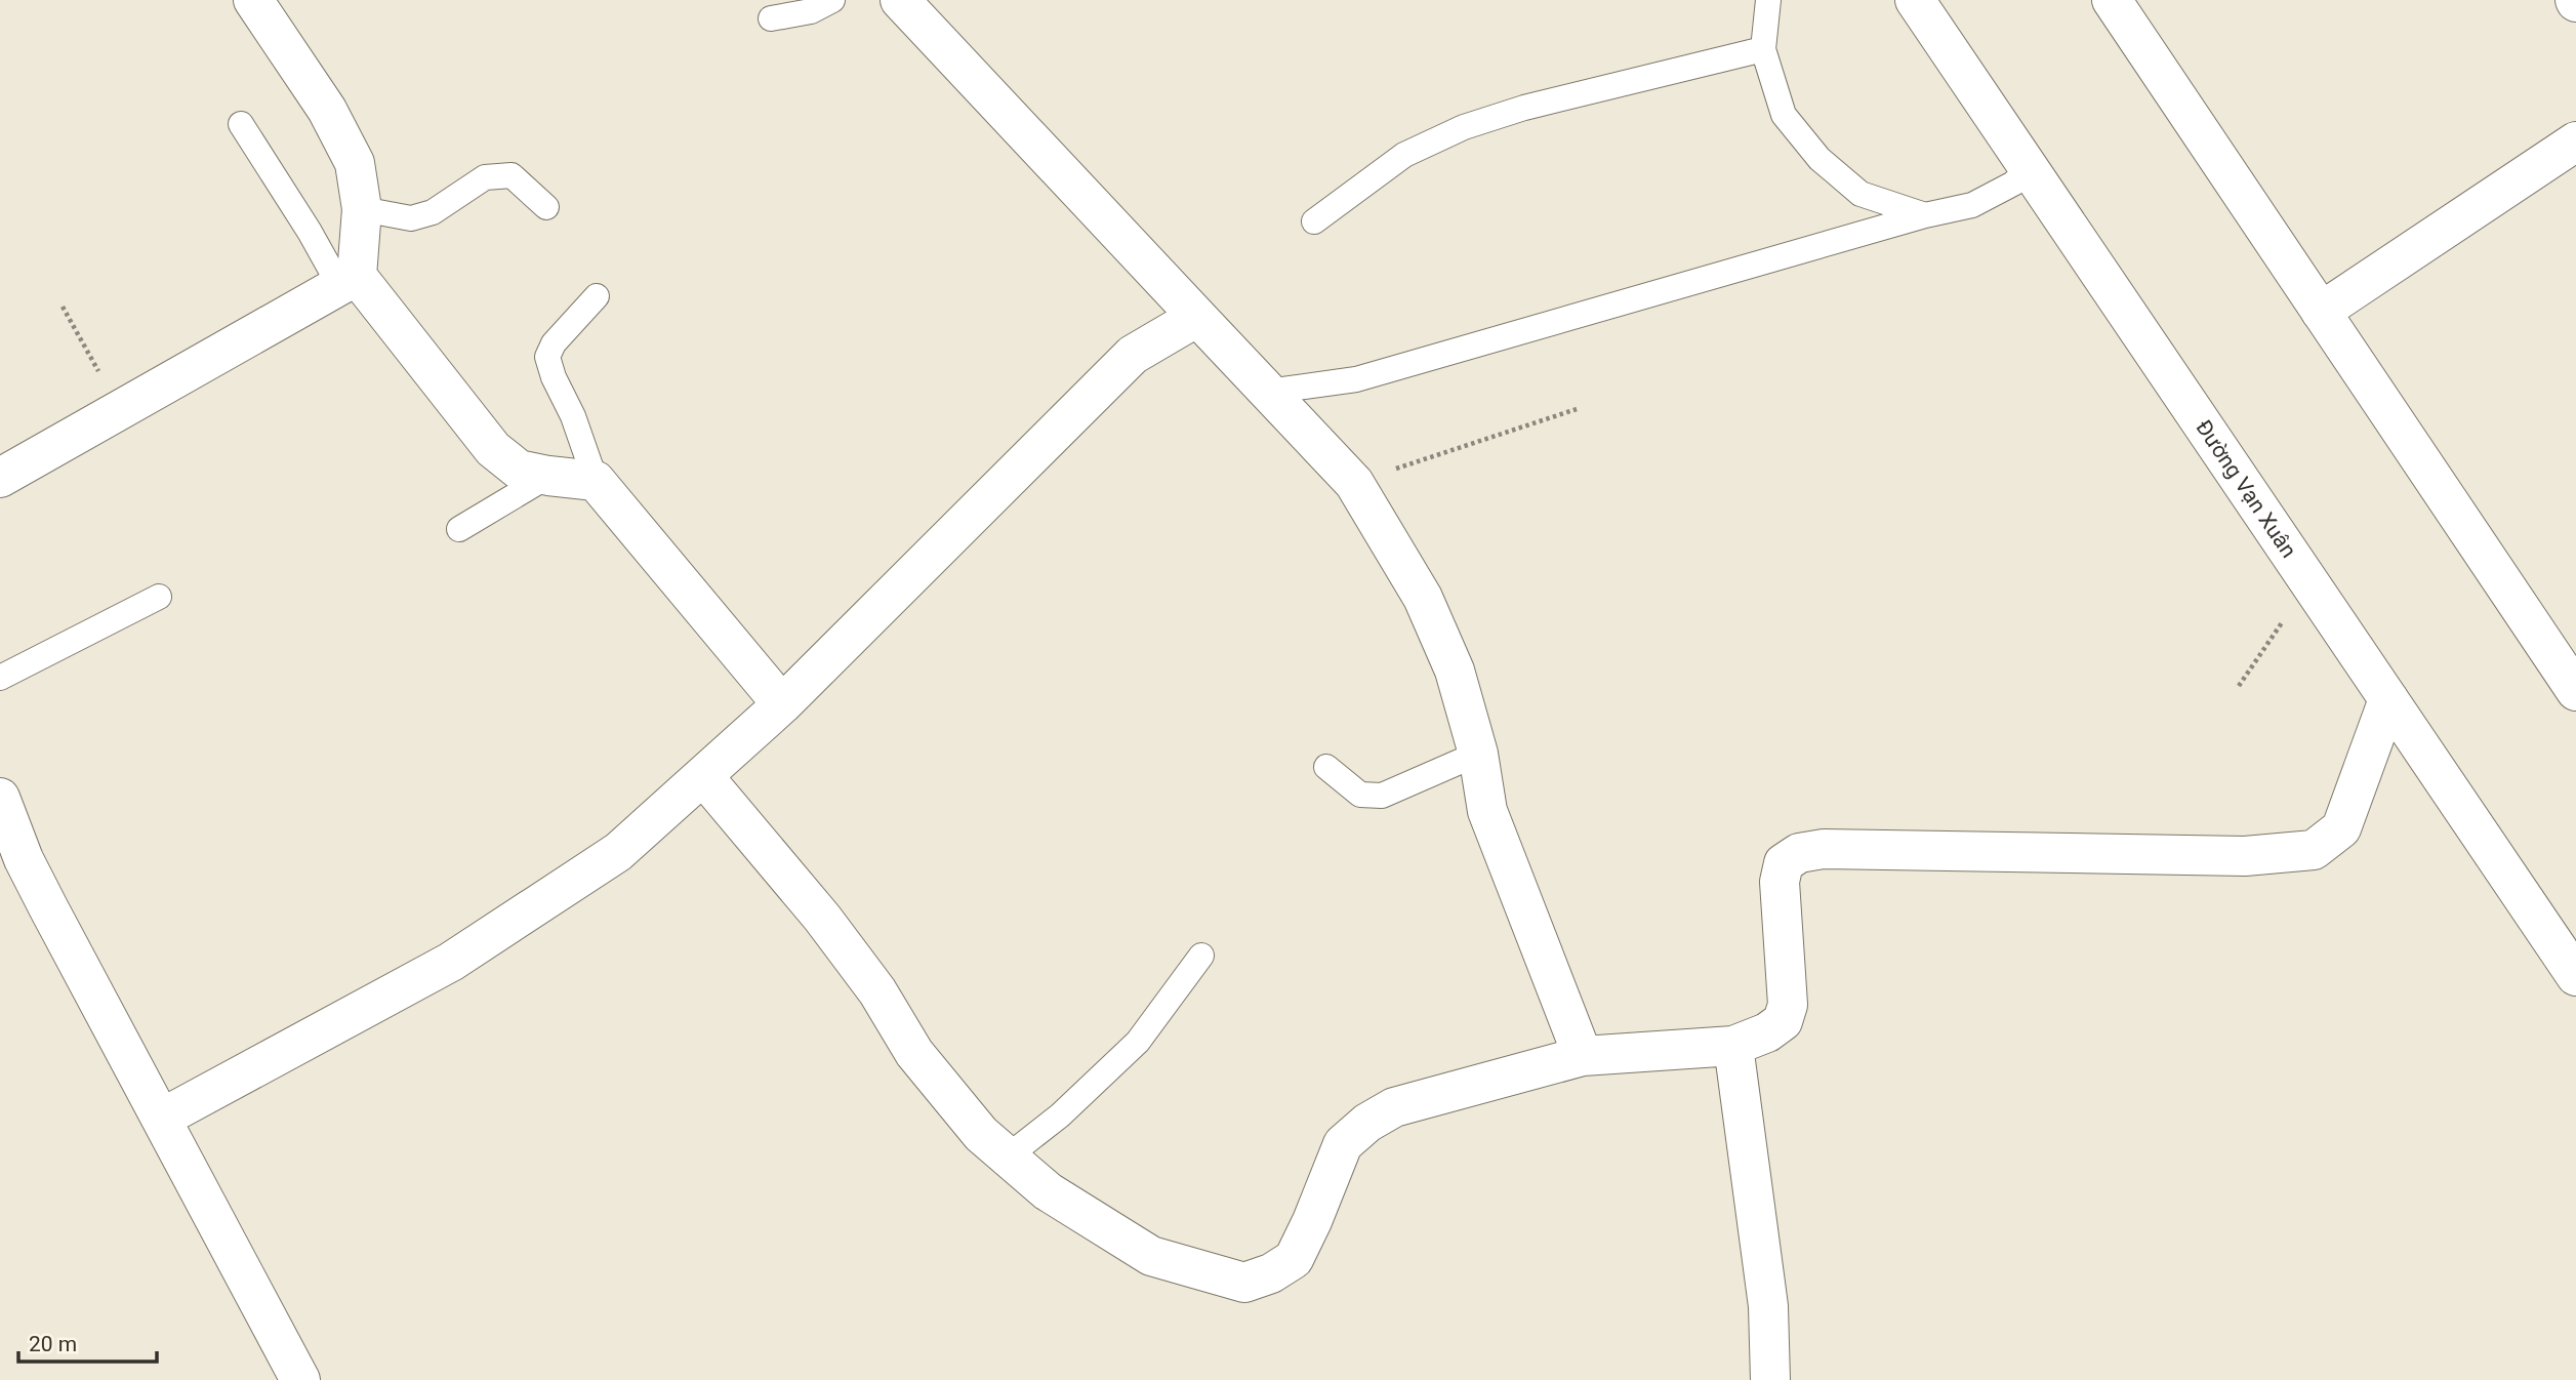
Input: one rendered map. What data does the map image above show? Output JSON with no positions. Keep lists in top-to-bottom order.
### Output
{
  "streets": {
    "street": ["Đường Vạn Xuân"]
  },
  "scale_bar": "20 m"
}
